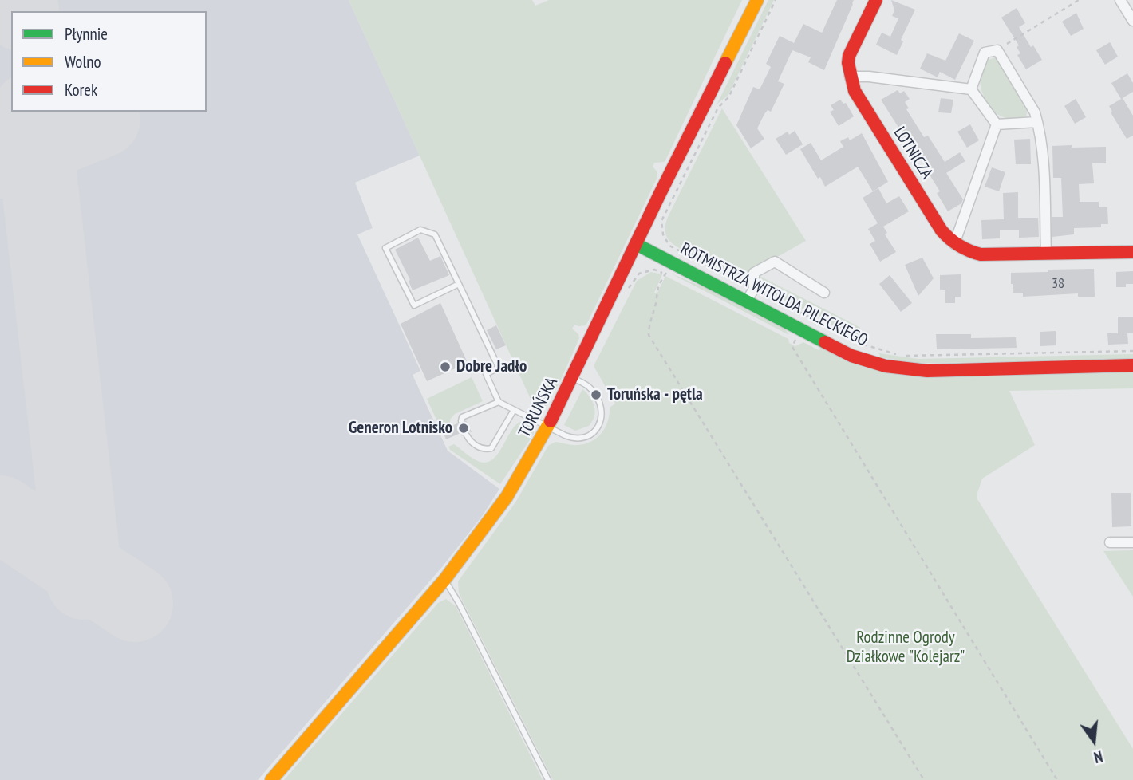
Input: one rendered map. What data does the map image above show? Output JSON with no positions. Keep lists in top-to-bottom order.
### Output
{
  "streets": {
    "street": ["LOTNICZA", "ROTMISTRZA WITOLDA PILECKIEGO", "TORUŃSKA"]
  },
  "crossings": [
    ["ROTMISTRZA WITOLDA PILECKIEGO", "TORUŃSKA"]
  ],
  "parks": ["Rodzinne Ogrody Działkowe \"Kolejarz\""],
  "places": ["Dobre Jadło", "Toruńska - pętla", "Generon Lotnisko"],
  "house_numbers": ["38"],
  "legend": ["Płynnie", "Wolno", "Korek"],
  "north": "bottom"
}
